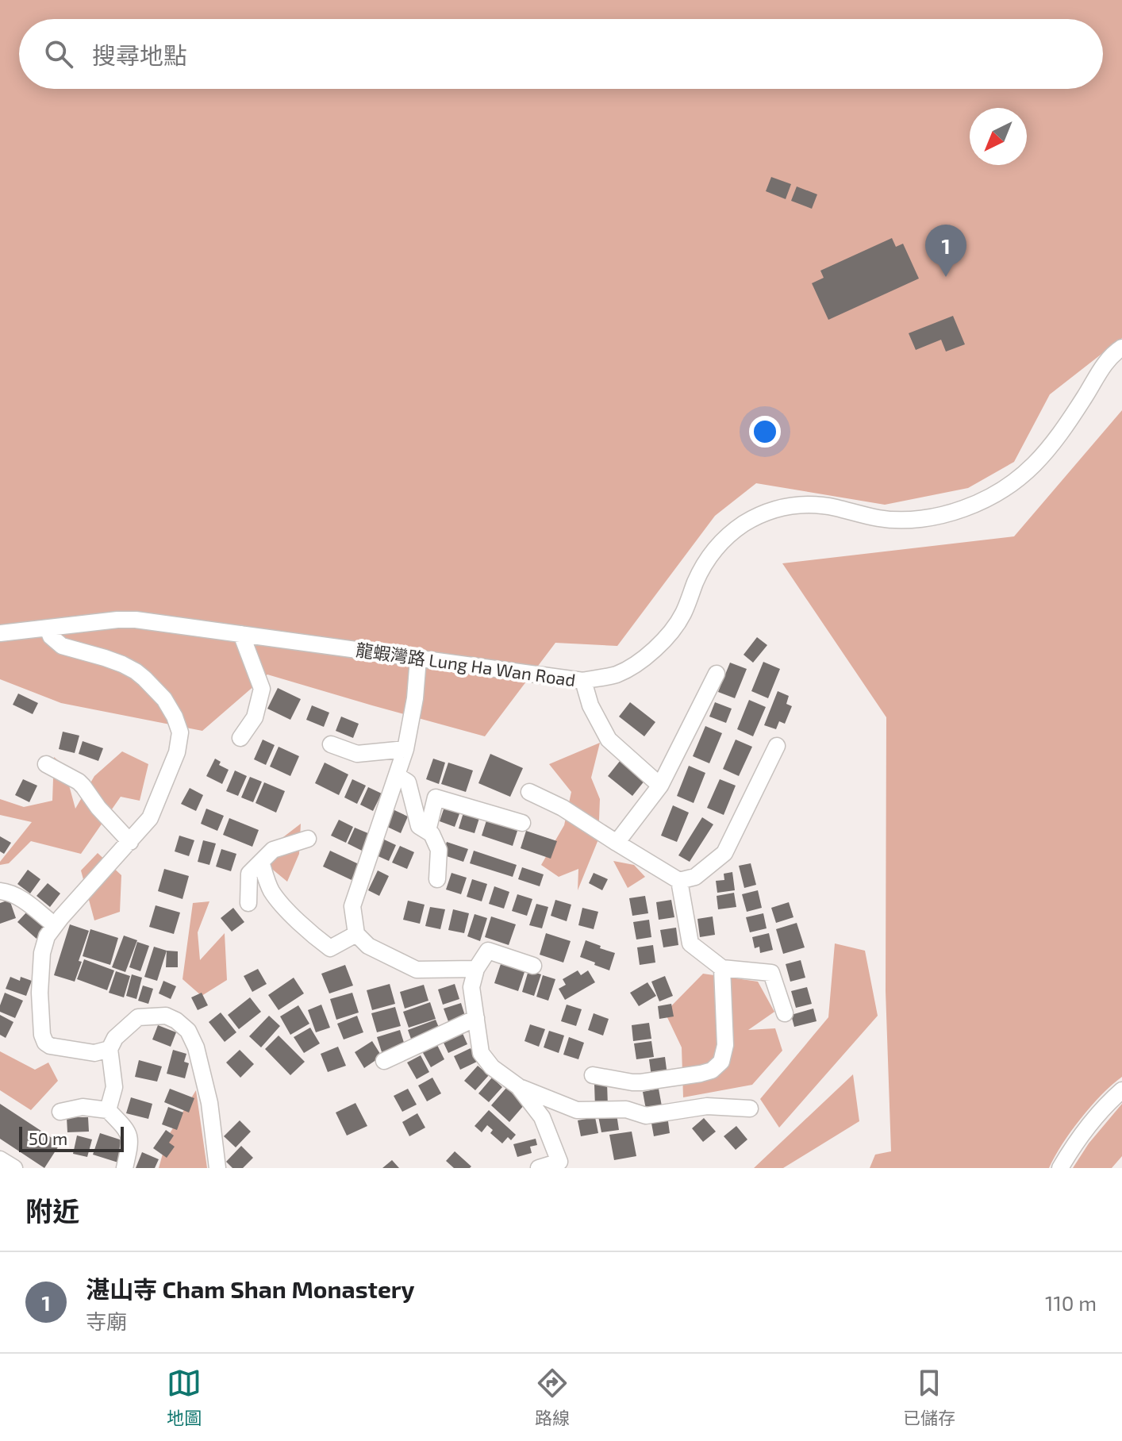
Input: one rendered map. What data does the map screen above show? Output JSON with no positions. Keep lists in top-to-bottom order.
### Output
{
  "streets": {
    "street": ["龍蝦灣路 Lung Ha Wan Road"]
  },
  "scale_bar": "50 m",
  "north": "bottom left",
  "page": {
    "search": "搜尋地點",
    "pins": "1",
    "scale": "50 m",
    "heading": "附近",
    "list": [
      {
        "mark": "1",
        "name": "湛山寺 Cham Shan Monastery",
        "note": "寺廟",
        "value": "110 m"
      }
    ],
    "nav": ["地圖", "路線", "已儲存"]
  }
}
